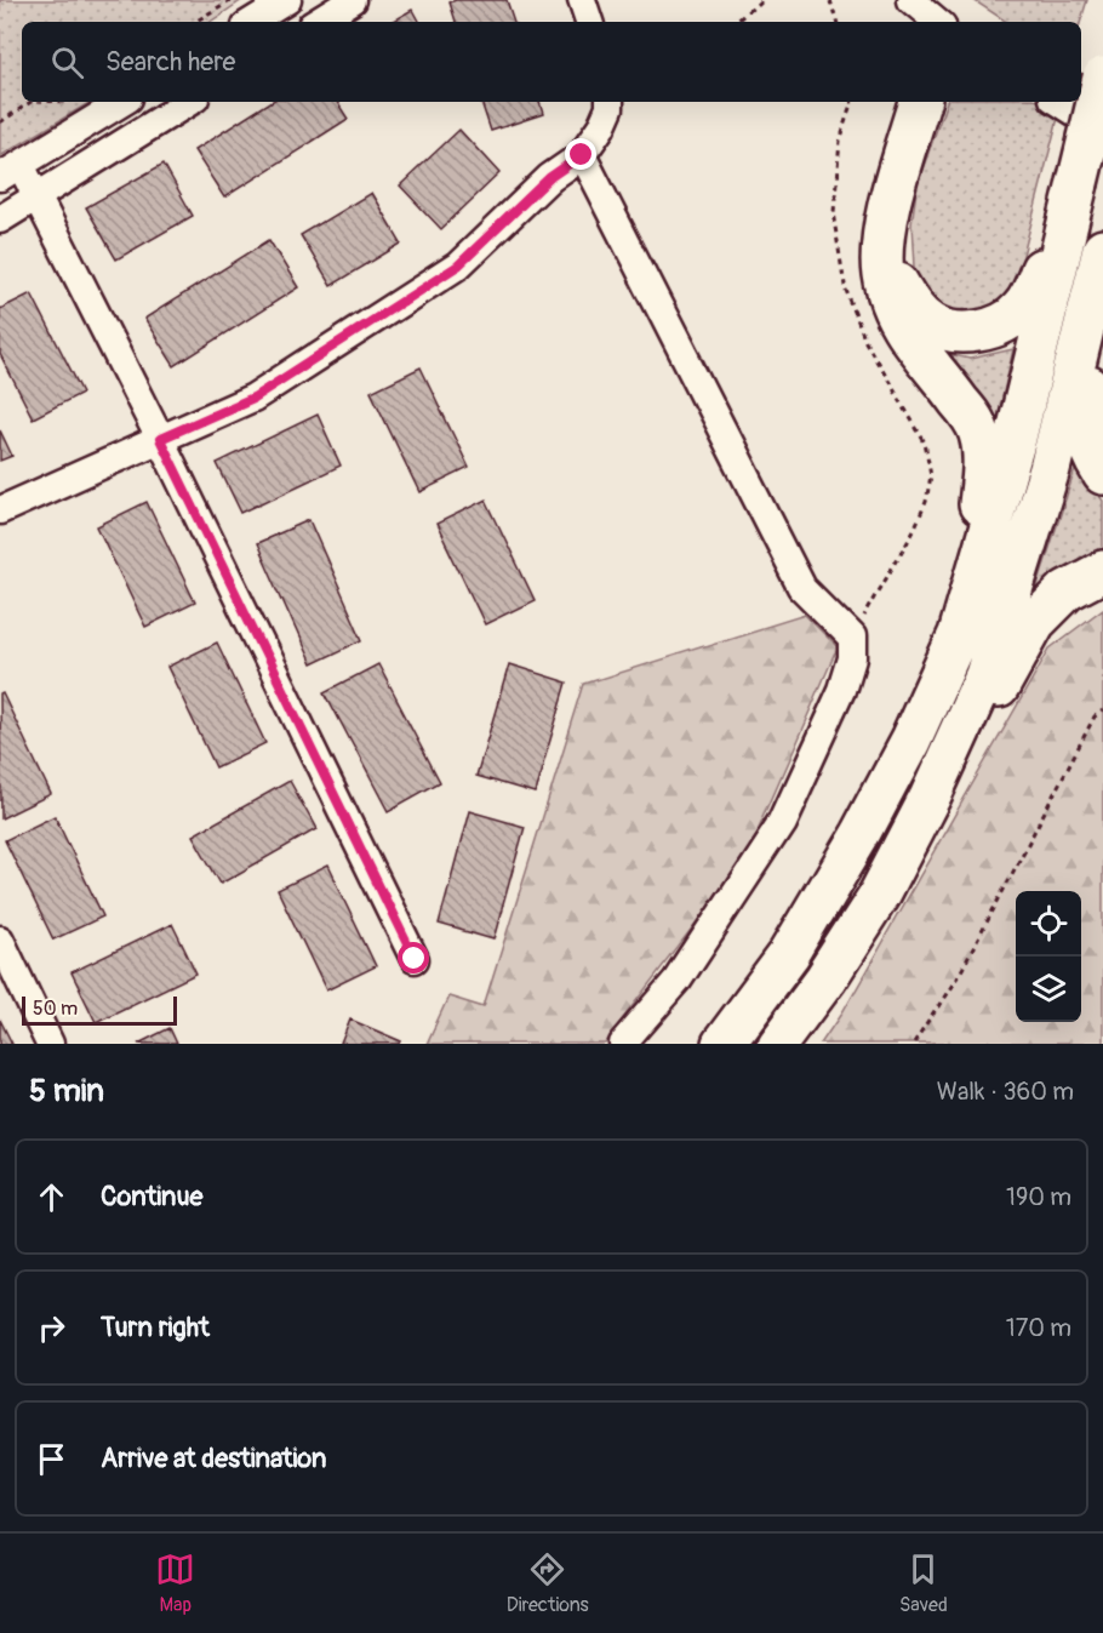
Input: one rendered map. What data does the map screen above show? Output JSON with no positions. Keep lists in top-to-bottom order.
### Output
{
  "scale_bar": "50 m",
  "page": {
    "search": "Search here",
    "scale": "50 m",
    "heading": ["5 min", "Walk · 360 m"],
    "list": [
      ["Continue", "190 m"],
      ["Turn right", "170 m"],
      "Arrive at destination"
    ],
    "nav": ["Map", "Directions", "Saved"]
  }
}
